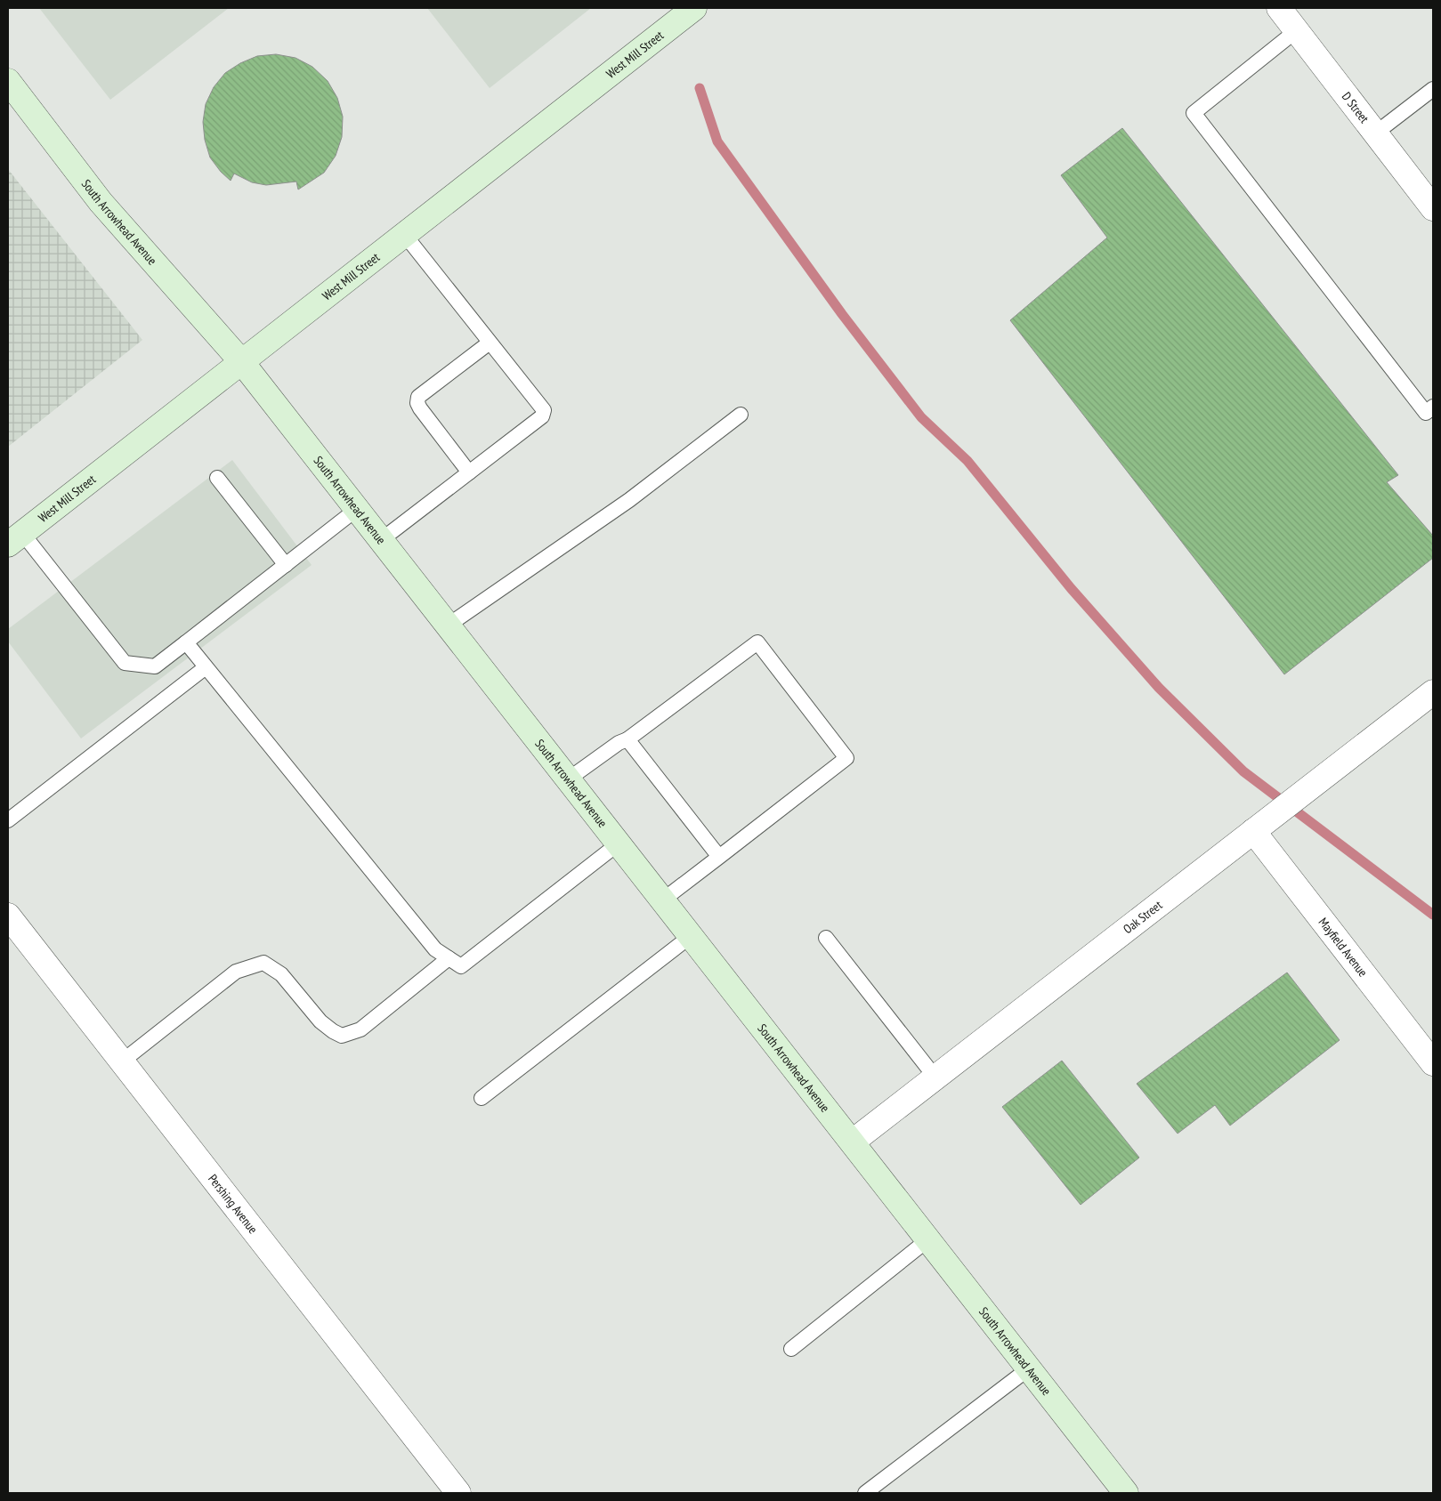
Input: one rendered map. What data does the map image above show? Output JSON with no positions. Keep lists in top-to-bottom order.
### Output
{
  "streets": {
    "main road": ["West Mill Street", "South Arrowhead Avenue"],
    "street": [
      "D Street",
      "Oak Street",
      "Mayfield Avenue",
      "Pershing Avenue"
    ]
  },
  "crossings": [
    ["West Mill Street", "South Arrowhead Avenue"],
    ["South Arrowhead Avenue", "Oak Street"],
    ["Oak Street", "Mayfield Avenue"]
  ]
}
